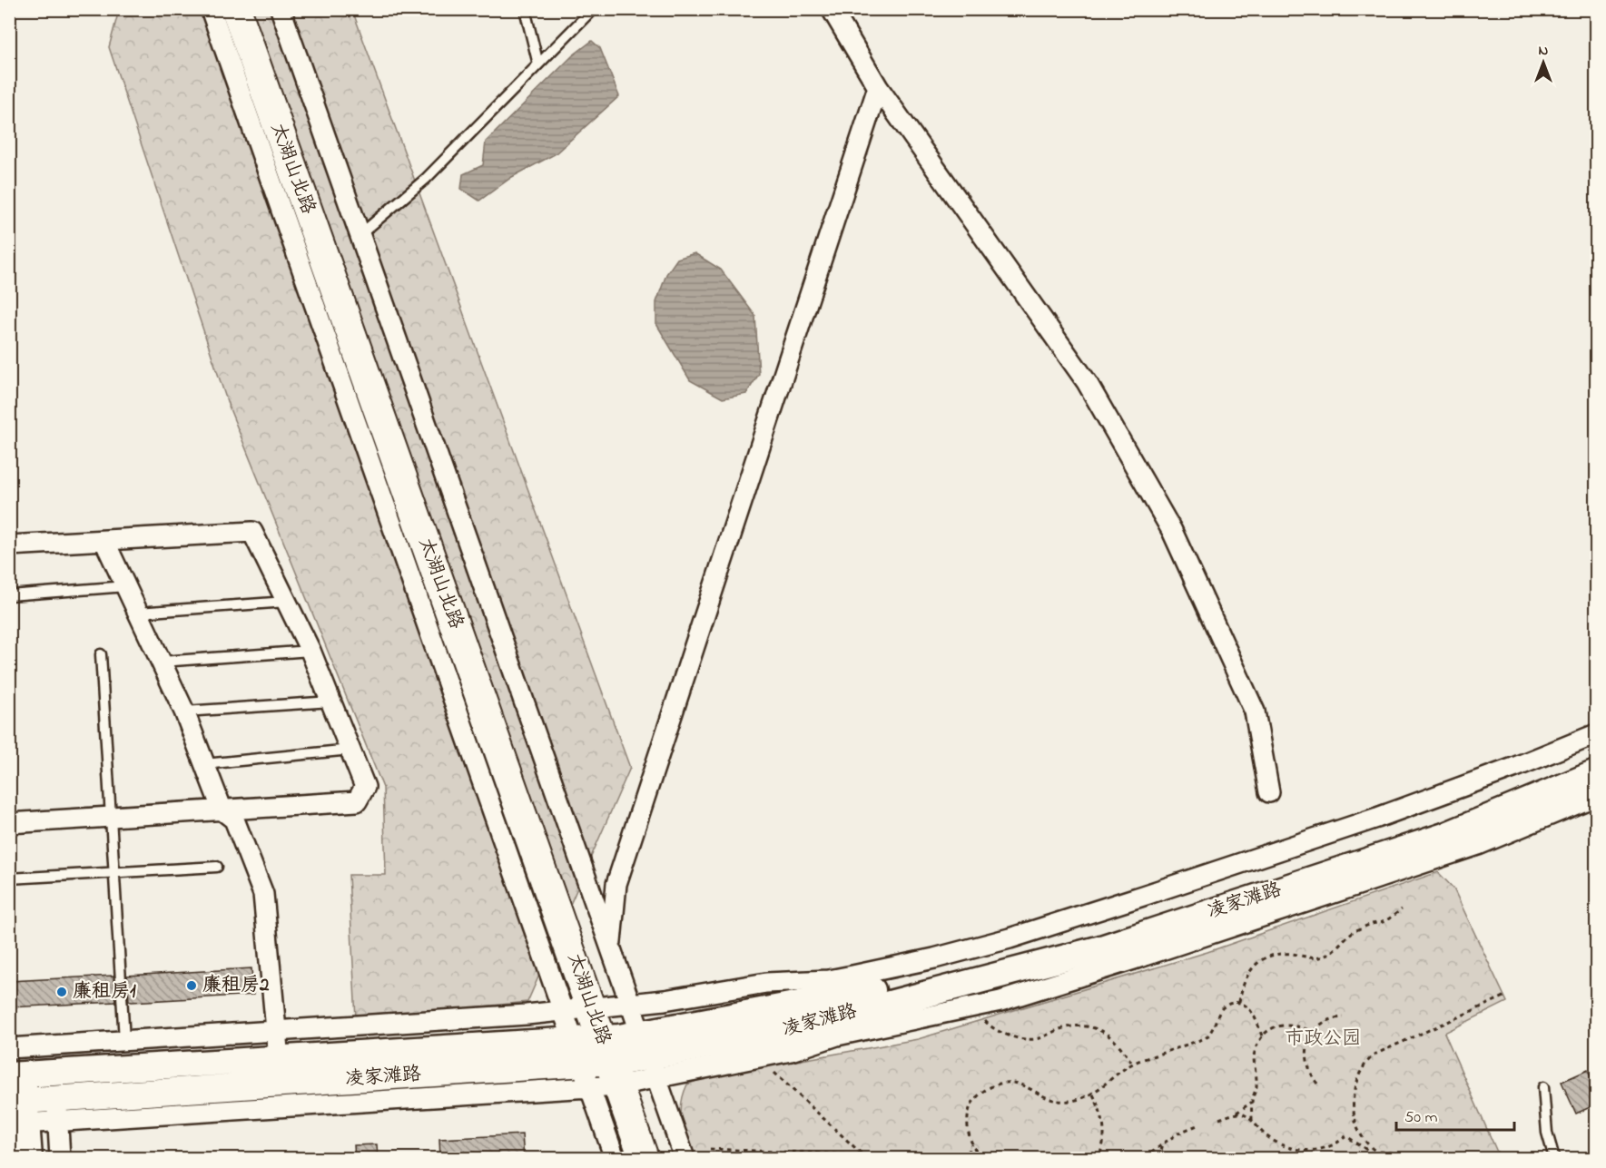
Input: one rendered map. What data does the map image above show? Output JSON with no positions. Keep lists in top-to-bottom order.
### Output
{
  "streets": {
    "main road": ["太湖山北路", "凌家滩路"]
  },
  "crossings": [
    ["太湖山北路", "凌家滩路"]
  ],
  "parks": ["市政公园"],
  "places": ["廉租房2", "廉租房1"],
  "scale_bar": "50 m",
  "north": "top"
}
